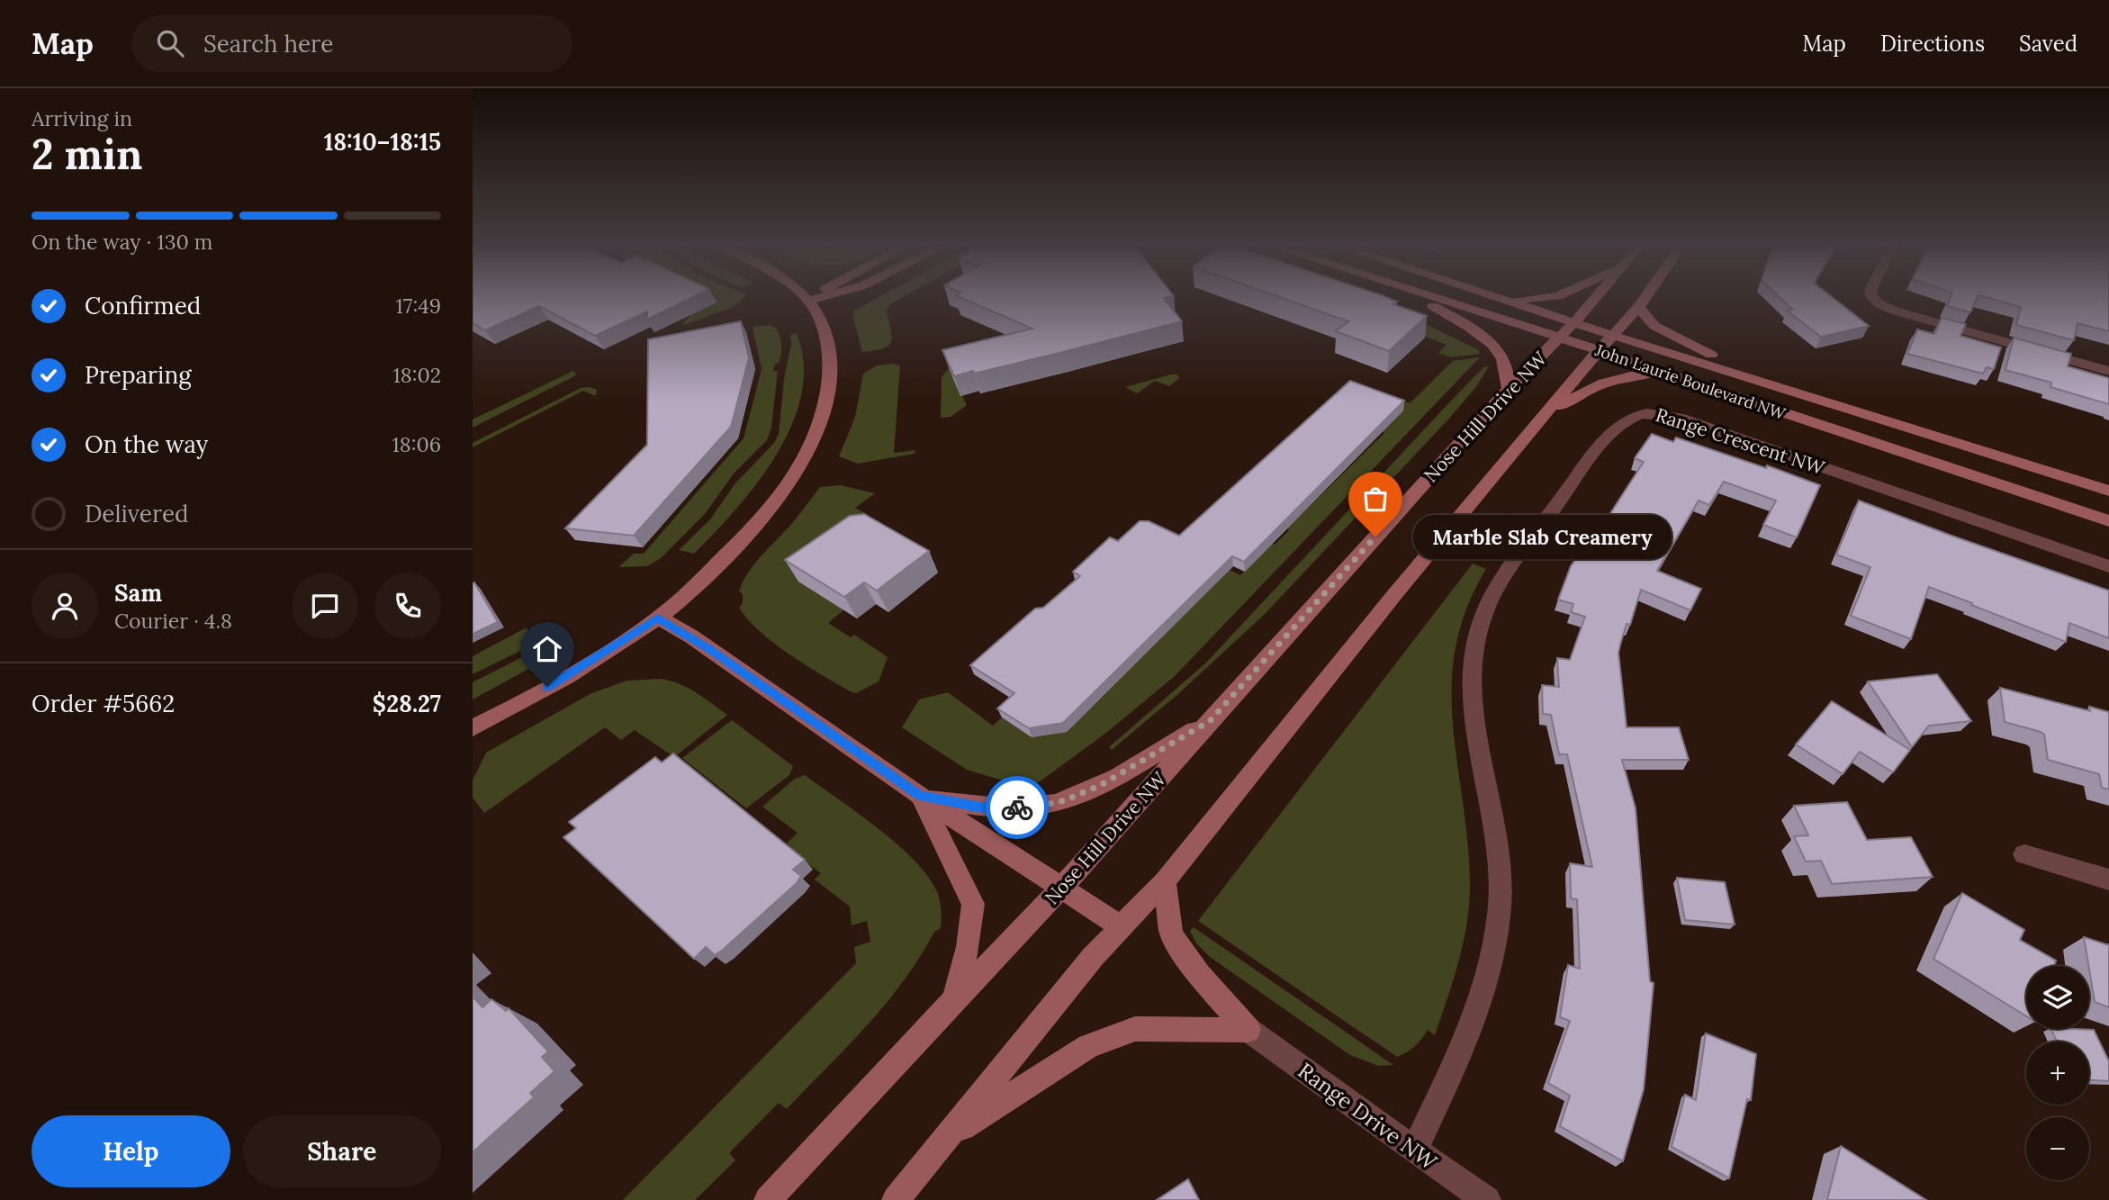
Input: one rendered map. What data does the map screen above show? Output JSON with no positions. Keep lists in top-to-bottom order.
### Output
{
  "streets": {
    "main road": ["John Laurie Boulevard NW", "Nose Hill Drive NW"],
    "street": ["Range Crescent NW", "Range Drive NW"]
  },
  "crossings": [
    ["John Laurie Boulevard NW", "Nose Hill Drive NW"],
    ["Range Crescent NW", "Range Drive NW"]
  ],
  "places": ["Marble Slab Creamery"],
  "page": {
    "header": "Map",
    "search": "Search here",
    "nav": ["Map", "Directions", "Saved"],
    "heading": ["2 min", "Arriving in", "18:10–18:15"],
    "panel": [
      "Sam",
      "Courier · 4.8",
      "Order #5662",
      "$28.27"
    ],
    "bar": "On the way · 130 m",
    "list": [
      ["Confirmed", "17:49"],
      ["Preparing", "18:02"],
      ["On the way", "18:06"],
      "Delivered"
    ],
    "bubble": "Marble Slab Creamery",
    "map_buttons": ["+", "−"],
    "buttons": ["Help", "Share"]
  }
}
